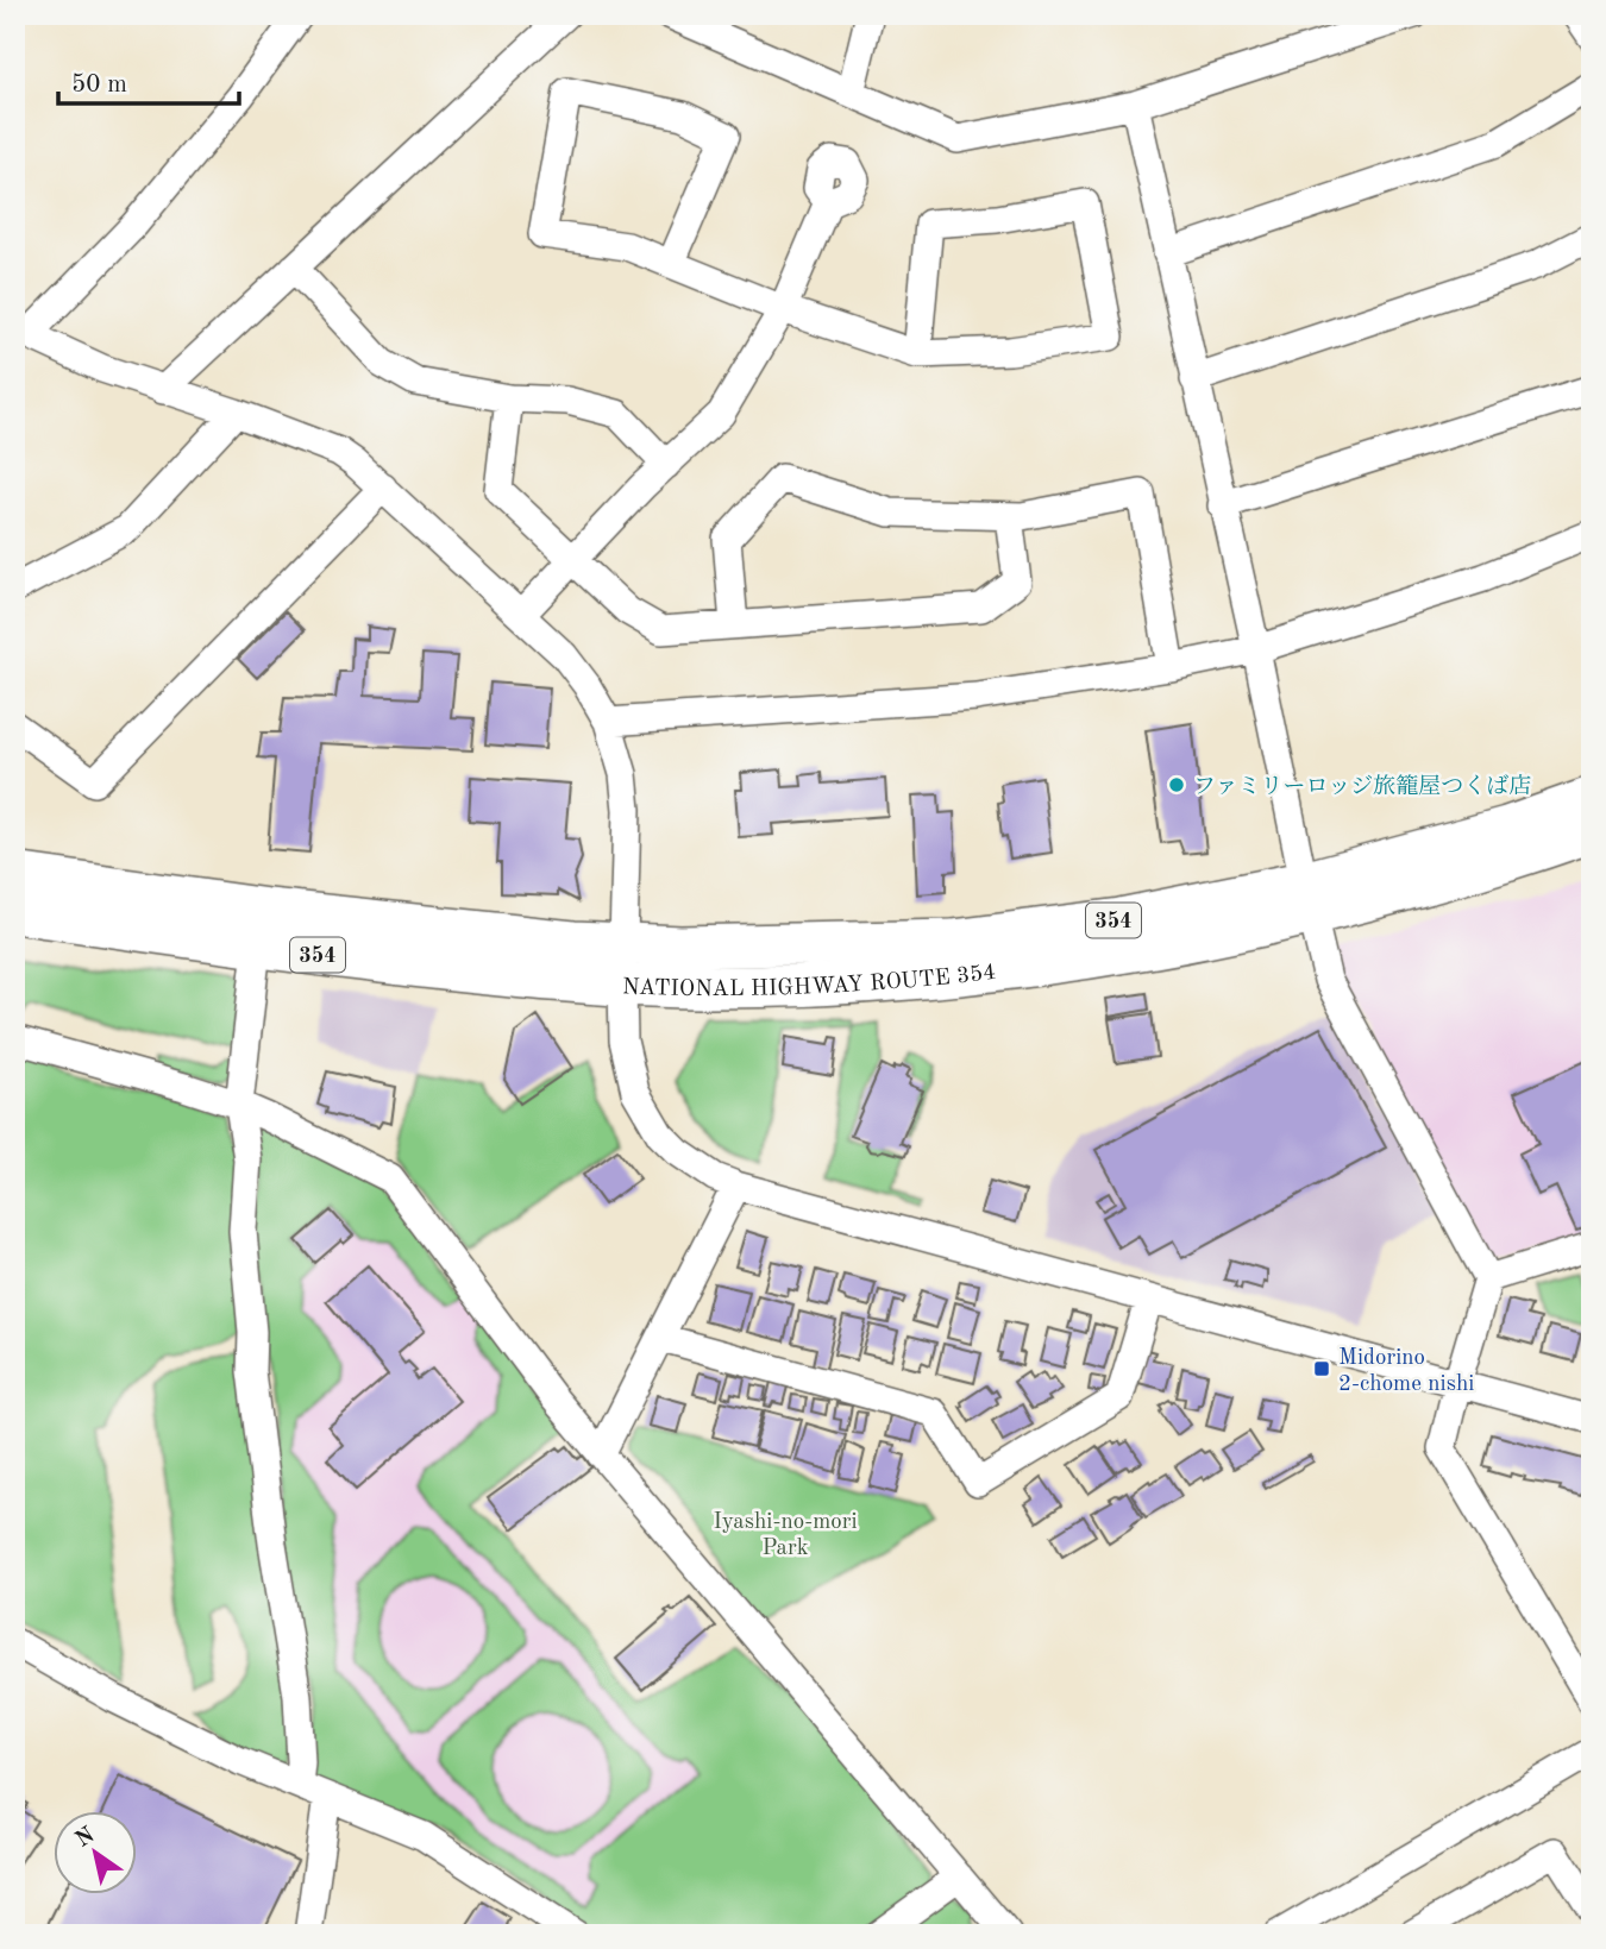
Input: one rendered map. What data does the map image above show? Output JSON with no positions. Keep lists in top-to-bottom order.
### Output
{
  "streets": {
    "highway": ["354", "NATIONAL HIGHWAY ROUTE 354"]
  },
  "parks": ["Iyashi-no-mori Park"],
  "places": {
    "other": ["ファミリーロッジ旅籠屋つくば店"],
    "transit": ["Midorino 2-chome nishi"]
  },
  "scale_bar": "50 m",
  "north": "top left"
}
